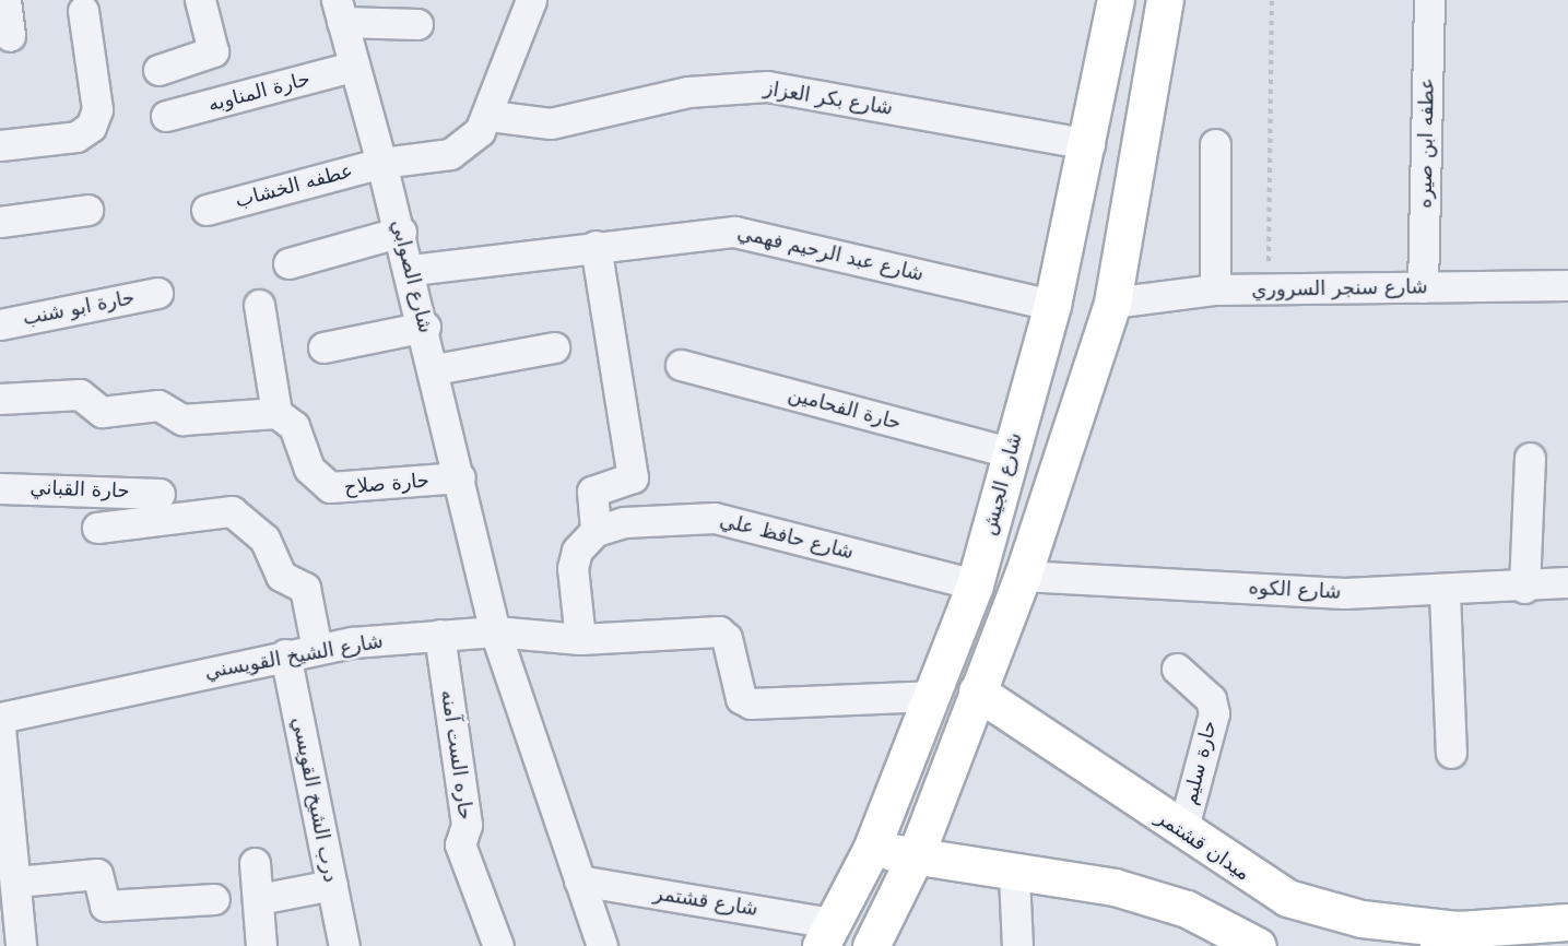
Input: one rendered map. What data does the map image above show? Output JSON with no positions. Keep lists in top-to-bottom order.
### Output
{
  "streets": {
    "main road": ["شارع الجيش", "ميدان قشتمر"],
    "street": [
      "حارة المناوبه",
      "شارع بكر العزاز",
      "عطفه ابن صيره",
      "عطفه الخشاب",
      "شارع عبد الرحيم فهمي",
      "شارع الصوابي",
      "شارع سنجر السروري",
      "حارة ابو شنب",
      "حارة الفحامين",
      "حارة صلاح",
      "حارة القباني",
      "شارع حافظ علي",
      "شارع الكوه",
      "شارع الشيخ القويسني",
      "حاره الست آمنه",
      "حارة سليم",
      "درب الشيخ القويسي",
      "شارع قشتمر"
    ]
  },
  "crossings": [
    ["حارة المناوبه", "شارع الصوابي"],
    ["شارع بكر العزاز", "شارع الجيش"],
    ["عطفه ابن صيره", "شارع سنجر السروري"],
    ["عطفه الخشاب", "شارع الصوابي"],
    ["شارع عبد الرحيم فهمي", "شارع الصوابي"],
    ["شارع عبد الرحيم فهمي", "شارع الجيش"],
    ["شارع الصوابي", "حارة صلاح"],
    ["شارع الصوابي", "شارع الشيخ القويسني"],
    ["حارة الفحامين", "شارع الجيش"],
    ["شارع الجيش", "شارع حافظ علي"],
    ["شارع الجيش", "شارع الشيخ القويسني"],
    ["شارع الجيش", "شارع قشتمر"],
    ["شارع الشيخ القويسني", "حاره الست آمنه"],
    ["شارع الشيخ القويسني", "درب الشيخ القويسي"],
    ["حارة سليم", "ميدان قشتمر"]
  ]
}
